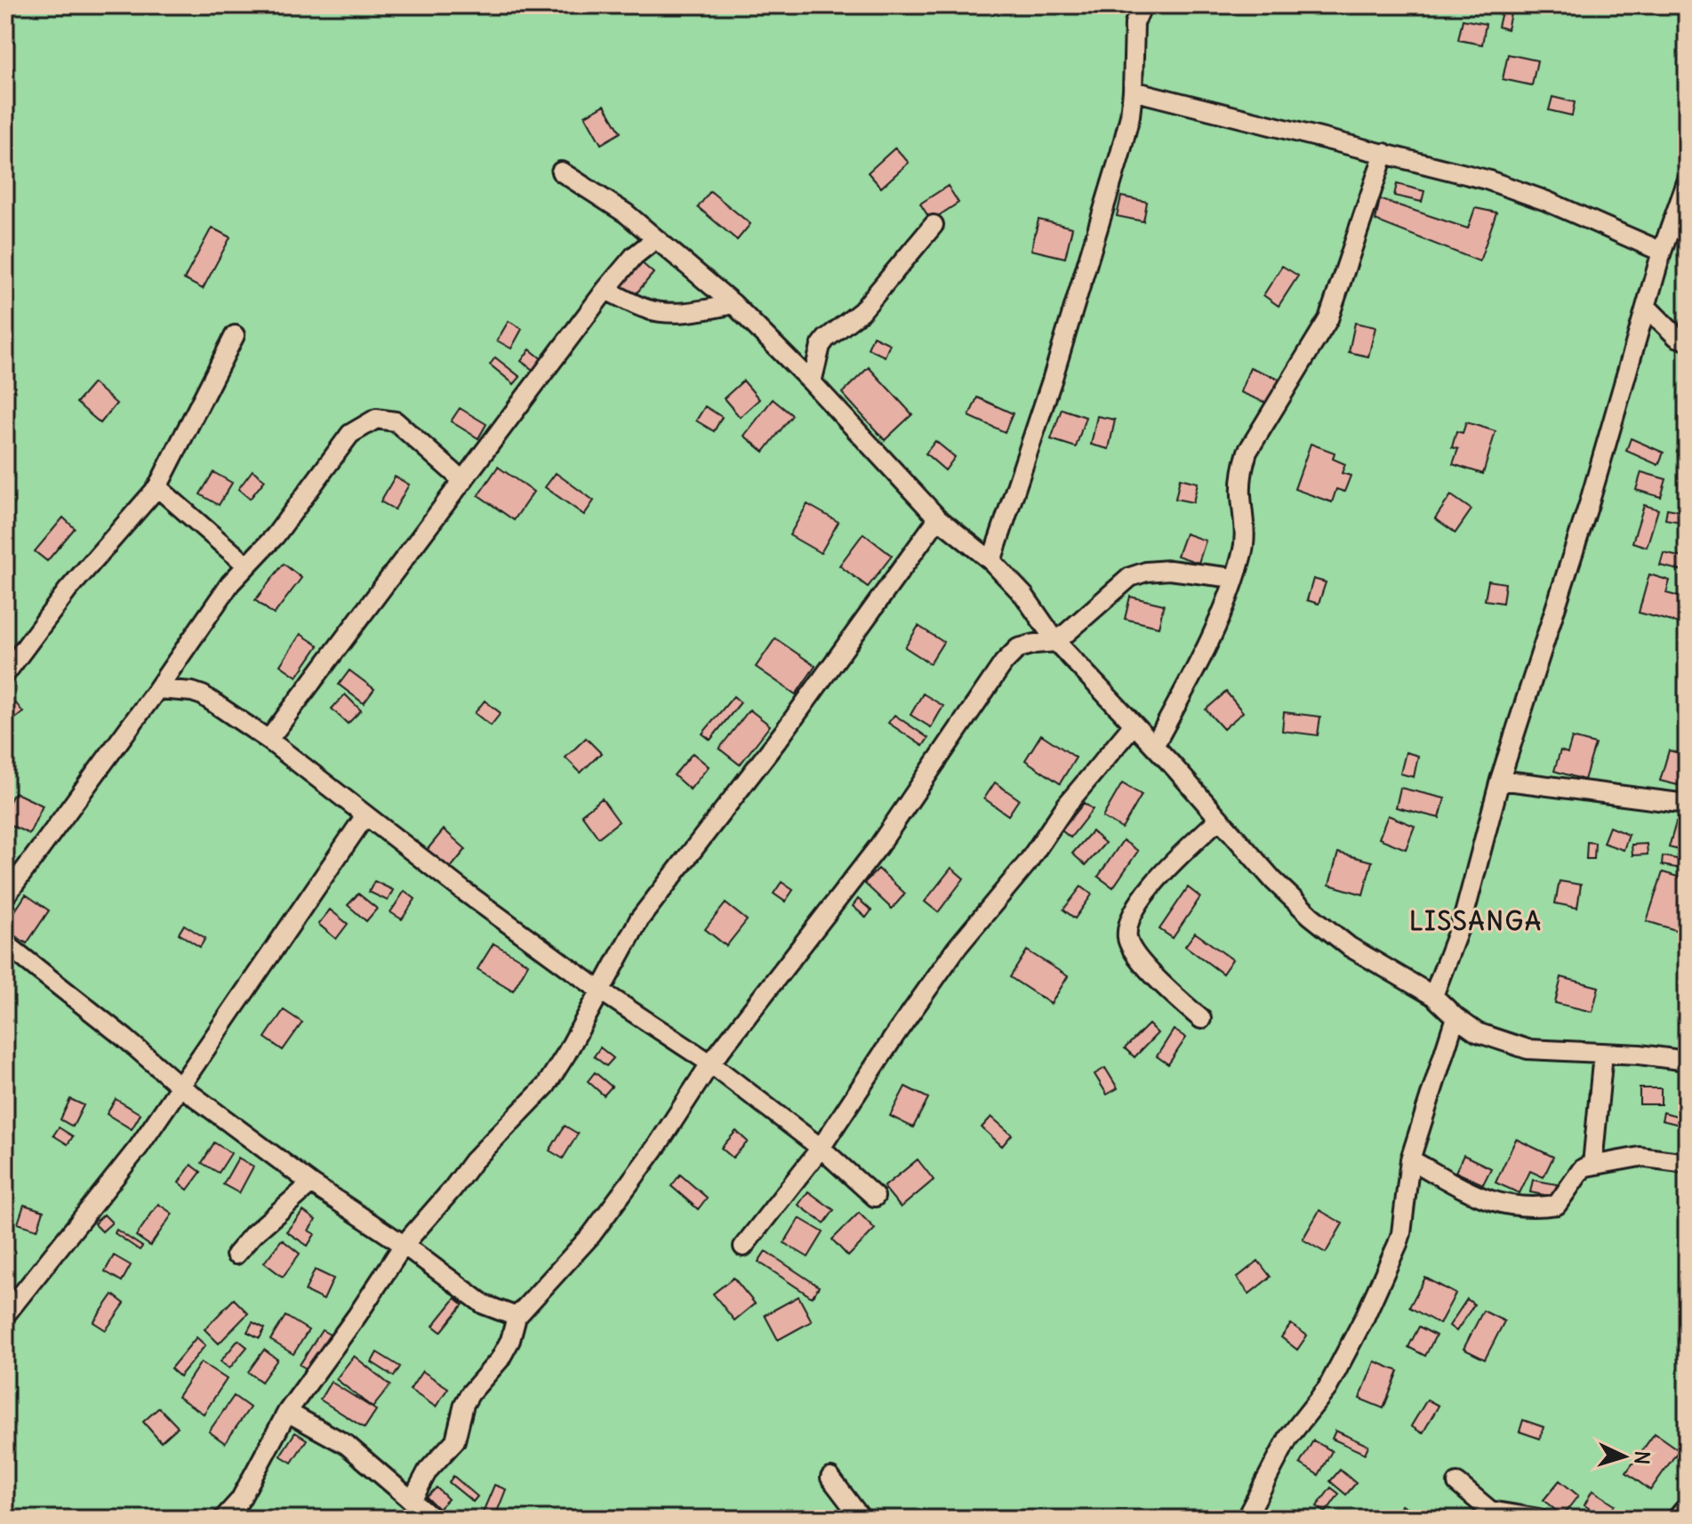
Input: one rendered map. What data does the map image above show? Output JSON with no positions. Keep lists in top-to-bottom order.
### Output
{
  "districts": ["LISSANGA"],
  "north": "right"
}
